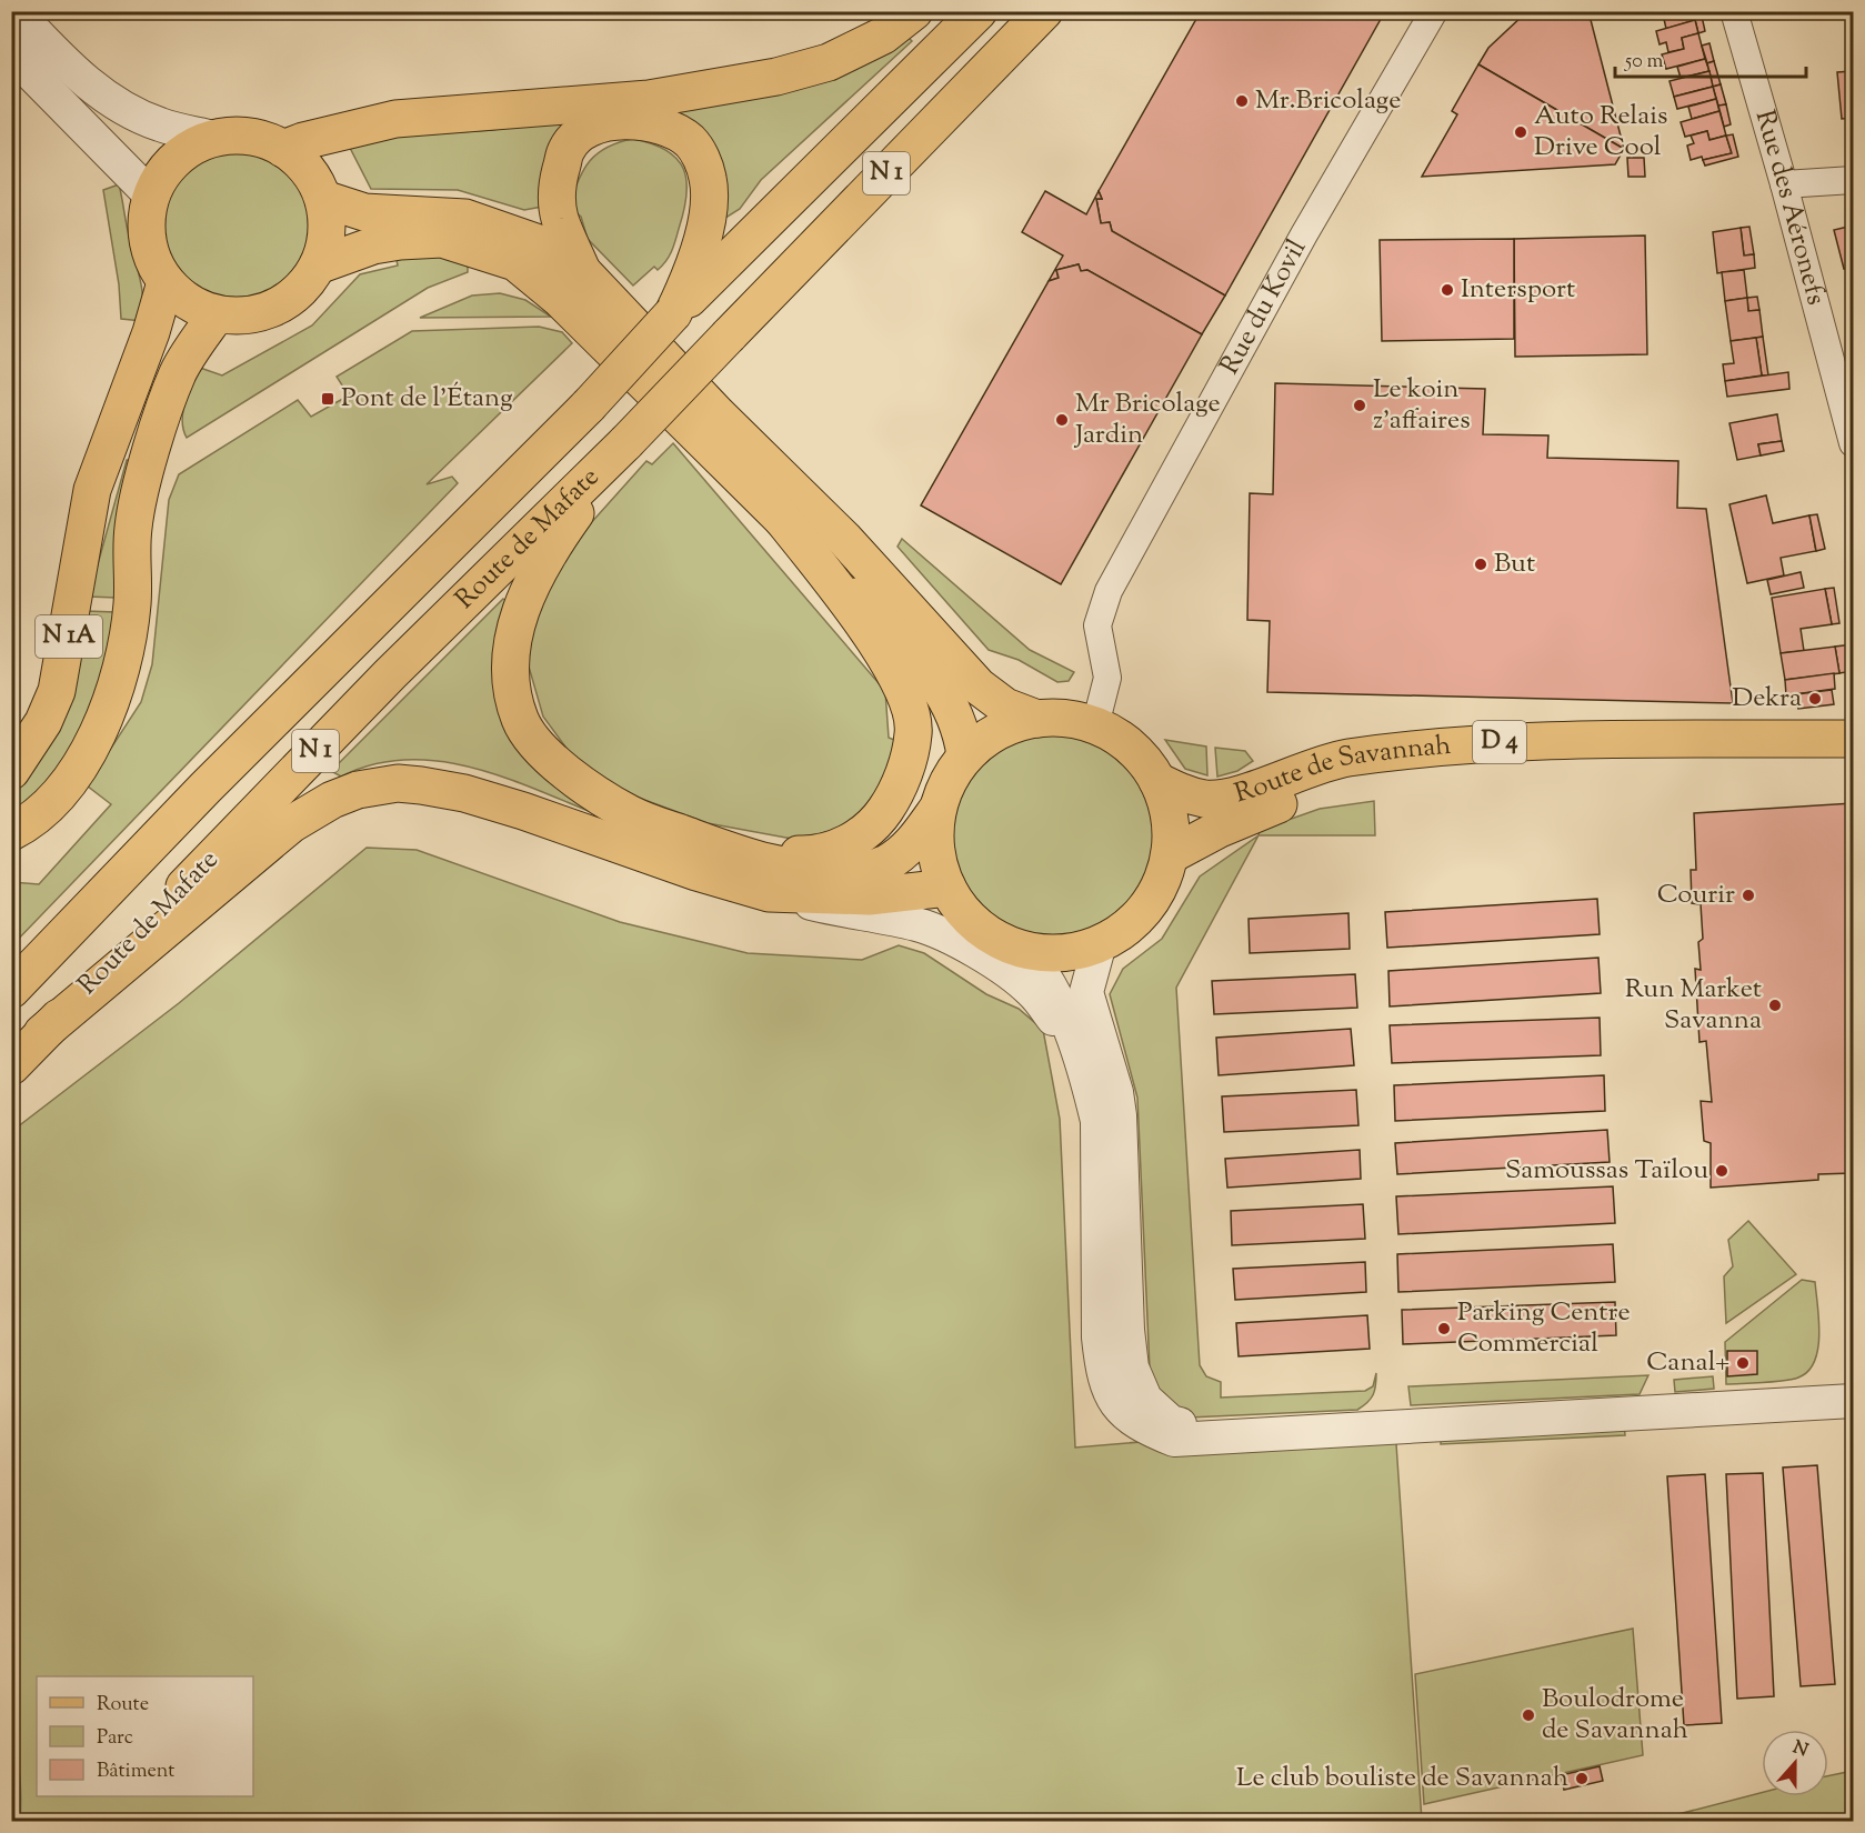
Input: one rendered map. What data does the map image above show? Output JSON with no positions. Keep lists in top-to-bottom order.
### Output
{
  "streets": {
    "main road": [
      "N 1",
      "Route de Mafate",
      "N 1A",
      "D 4",
      "Route de Savannah"
    ],
    "street": ["Rue des Aéronefs", "Rue du Kovil"]
  },
  "crossings": [
    ["Rue du Kovil", "Route de Savannah"]
  ],
  "places": {
    "other": [
      "Mr.Bricolage",
      "Auto Relais Drive Cool",
      "Intersport",
      "Le koin z’affaires",
      "Mr Bricolage Jardin",
      "But",
      "Dekra",
      "Courir",
      "Run Market Savanna",
      "Samoussas Taïlou",
      "Parking Centre Commercial",
      "Canal+",
      "Boulodrome de Savannah",
      "Le club bouliste de Savannah"
    ],
    "transit": ["Pont de l'Étang"]
  },
  "legend": ["Route", "Parc", "Bâtiment"],
  "scale_bar": "50 m",
  "north": "top"
}
